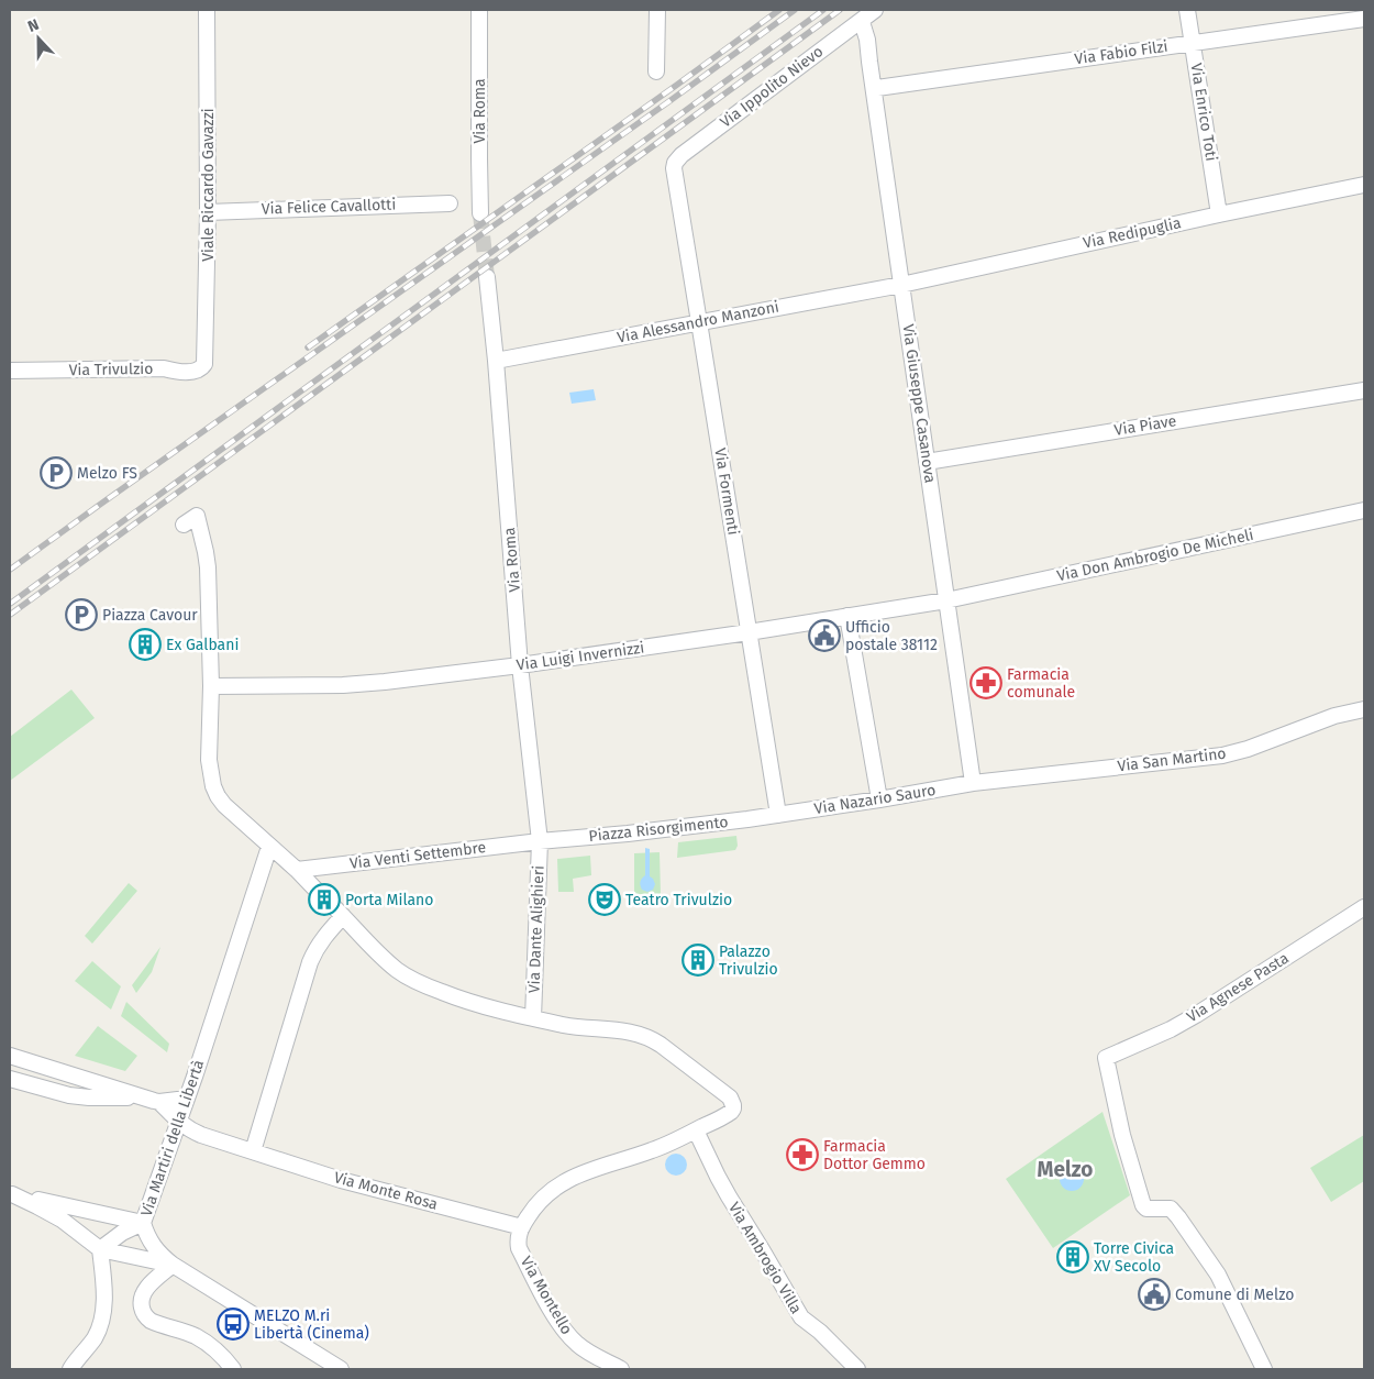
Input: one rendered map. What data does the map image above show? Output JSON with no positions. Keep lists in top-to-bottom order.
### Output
{
  "streets": {
    "street": [
      "Via Fabio Filzi",
      "Via Ippolito Nievo",
      "Via Roma",
      "Via Enrico Toti",
      "Viale Riccardo Gavazzi",
      "Via Felice Cavallotti",
      "Via Redipuglia",
      "Via Alessandro Manzoni",
      "Via Trivulzio",
      "Via Giuseppe Casanova",
      "Via Piave",
      "Via Formenti",
      "Via Don Ambrogio De Micheli",
      "Via Luigi Invernizzi",
      "Via San Martino",
      "Via Nazario Sauro",
      "Piazza Risorgimento",
      "Via Venti Settembre",
      "Via Dante Alighieri",
      "Via Agnese Pasta",
      "Via Martiri della Libertà",
      "Via Monte Rosa",
      "Via Ambrogio Villa",
      "Via Montello"
    ]
  },
  "crossings": [
    ["Via Fabio Filzi", "Via Enrico Toti"],
    ["Via Ippolito Nievo", "Via Formenti"],
    ["Via Roma", "Via Alessandro Manzoni"],
    ["Via Roma", "Via Luigi Invernizzi"],
    ["Via Roma", "Piazza Risorgimento"],
    ["Via Roma", "Via Venti Settembre"],
    ["Via Roma", "Via Dante Alighieri"],
    ["Via Enrico Toti", "Via Redipuglia"],
    ["Viale Riccardo Gavazzi", "Via Felice Cavallotti"],
    ["Viale Riccardo Gavazzi", "Via Trivulzio"],
    ["Via Redipuglia", "Via Alessandro Manzoni"],
    ["Via Redipuglia", "Via Giuseppe Casanova"],
    ["Via Alessandro Manzoni", "Via Giuseppe Casanova"],
    ["Via Alessandro Manzoni", "Via Formenti"],
    ["Via Giuseppe Casanova", "Via Piave"],
    ["Via Giuseppe Casanova", "Via Don Ambrogio De Micheli"],
    ["Via Giuseppe Casanova", "Via Luigi Invernizzi"],
    ["Via Giuseppe Casanova", "Via San Martino"],
    ["Via Giuseppe Casanova", "Via Nazario Sauro"],
    ["Via Formenti", "Via Luigi Invernizzi"],
    ["Via Formenti", "Via Nazario Sauro"],
    ["Via Formenti", "Piazza Risorgimento"],
    ["Via Don Ambrogio De Micheli", "Via Luigi Invernizzi"],
    ["Via San Martino", "Via Nazario Sauro"],
    ["Via Nazario Sauro", "Piazza Risorgimento"],
    ["Piazza Risorgimento", "Via Venti Settembre"],
    ["Piazza Risorgimento", "Via Dante Alighieri"],
    ["Via Venti Settembre", "Via Dante Alighieri"],
    ["Via Martiri della Libertà", "Via Monte Rosa"],
    ["Via Monte Rosa", "Via Montello"]
  ],
  "districts": ["Melzo"],
  "places": {
    "parking": ["Melzo FS", "Piazza Cavour"],
    "public building": ["Ufficio postale 38112", "Comune di Melzo"],
    "building": [
      "Ex Galbani",
      "Porta Milano",
      "Palazzo Trivulzio",
      "Torre Civica XV Secolo"
    ],
    "pharmacy": ["Farmacia comunale", "Farmacia Dottor Gemmo"],
    "theatre": ["Teatro Trivulzio"],
    "bus stop": ["MELZO M.ri Libertà (Cinema)"]
  },
  "north": "top"
}
